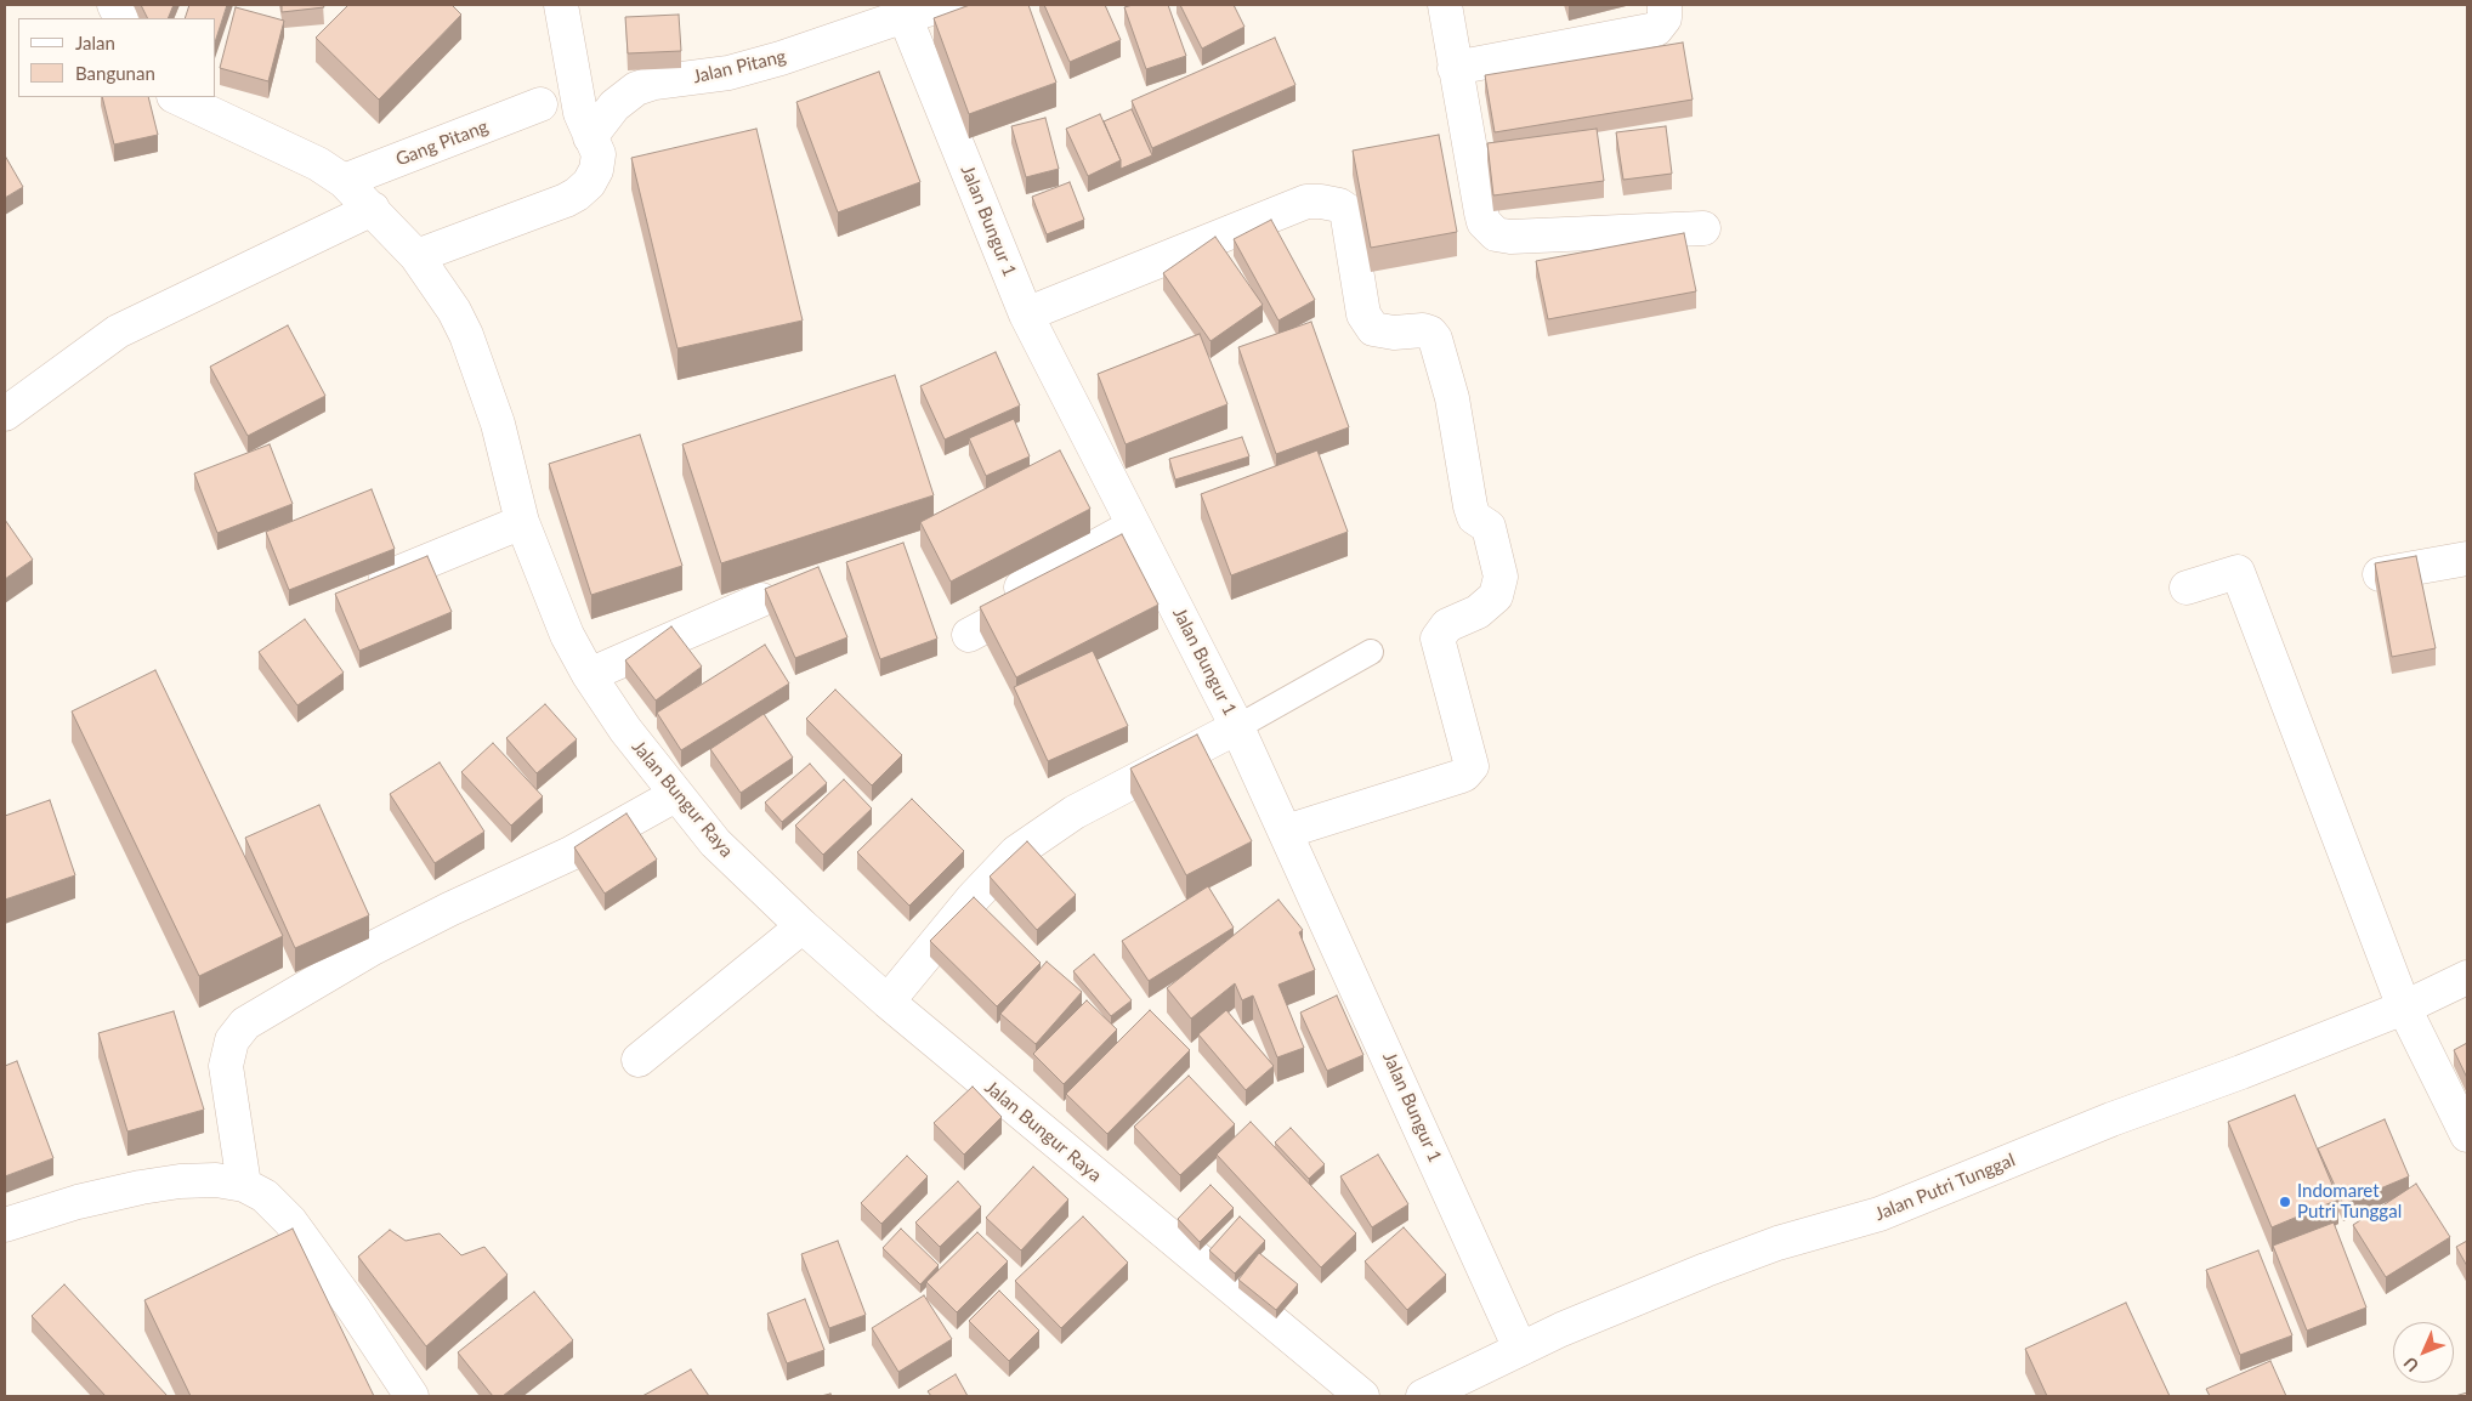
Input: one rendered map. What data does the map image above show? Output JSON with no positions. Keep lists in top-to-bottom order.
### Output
{
  "streets": {
    "street": [
      "Jalan Pitang",
      "Gang Pitang",
      "Jalan Bungur 1",
      "Jalan Bungur Raya",
      "Jalan Putri Tunggal"
    ]
  },
  "crossings": [
    ["Jalan Pitang", "Jalan Bungur 1"],
    ["Gang Pitang", "Jalan Bungur Raya"],
    ["Jalan Bungur 1", "Jalan Putri Tunggal"]
  ],
  "places": ["Indomaret Putri Tunggal"],
  "legend": ["Jalan", "Bangunan"],
  "north": "bottom left"
}
